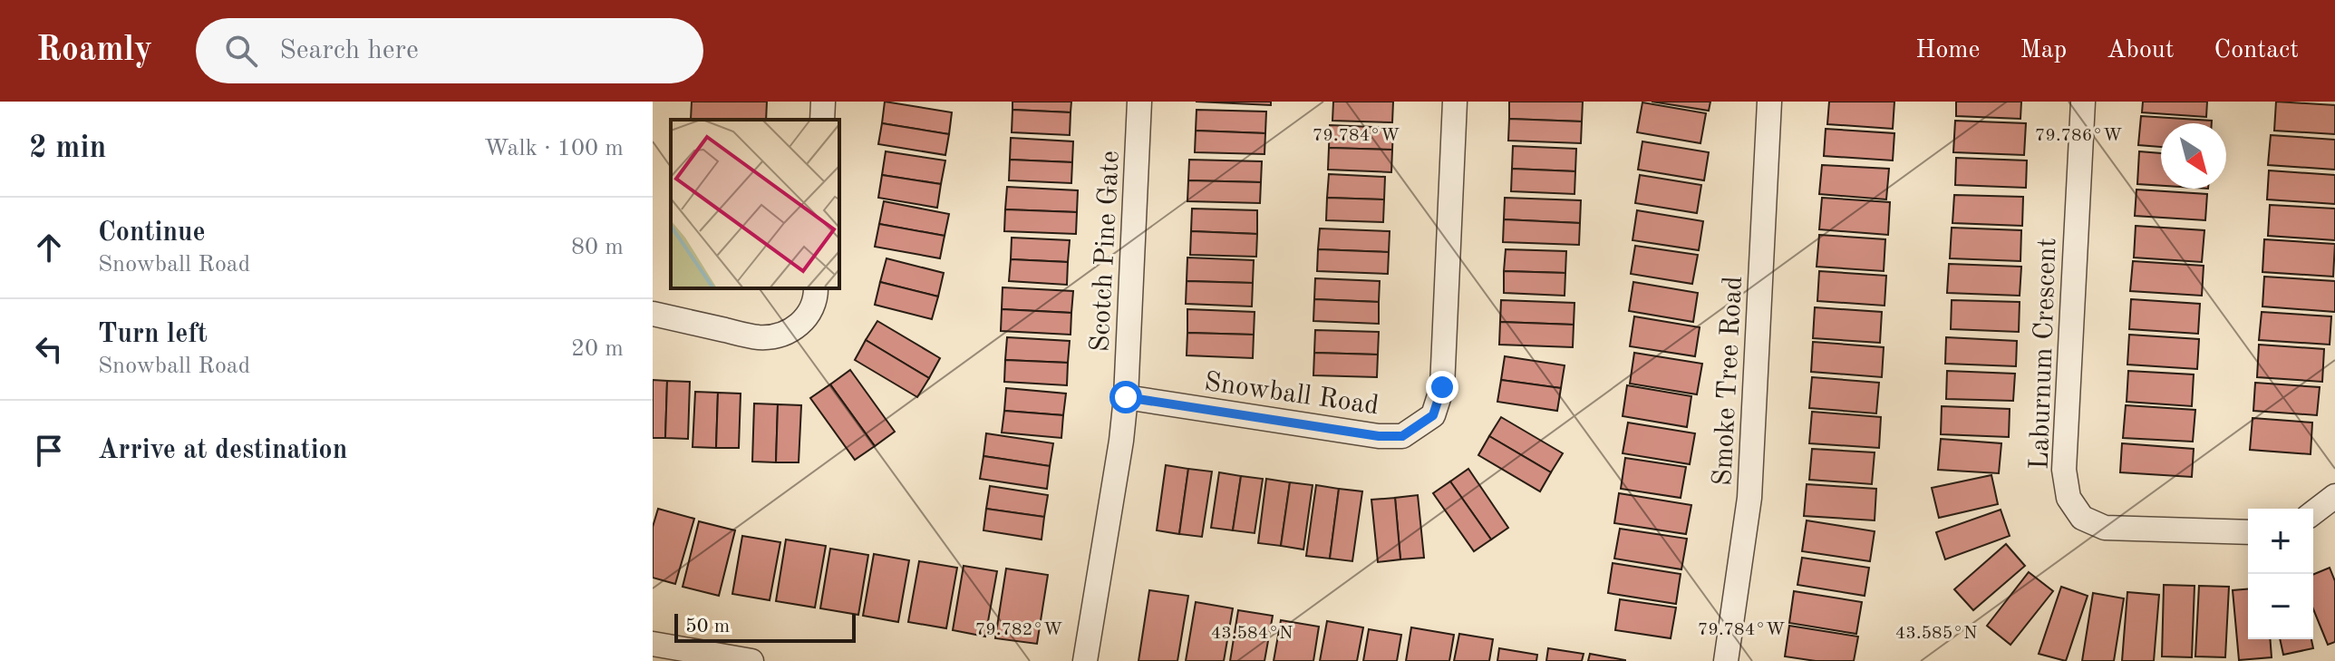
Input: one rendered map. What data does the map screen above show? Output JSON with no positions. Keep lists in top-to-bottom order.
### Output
{
  "streets": {
    "street": [
      "Scotch Pine Gate",
      "Laburnum Crescent",
      "Smoke Tree Road",
      "Snowball Road"
    ]
  },
  "crossings": [
    ["Scotch Pine Gate", "Snowball Road"]
  ],
  "scale_bar": "50 m",
  "north": "bottom right",
  "page": {
    "header": "Roamly",
    "search": "Search here",
    "nav": [
      "Home",
      "Map",
      "About",
      "Contact"
    ],
    "heading": ["2 min", "Walk · 100 m"],
    "list": [
      ["Continue", "Snowball Road", "80 m"],
      ["Turn left", "Snowball Road", "20 m"],
      "Arrive at destination"
    ],
    "map_buttons": ["+", "−"],
    "scale": "50 m"
  },
  "coordinates": [
    "79.784°W",
    "79.786°W",
    "79.782°W",
    "43.584°N",
    "43.585°N"
  ]
}
